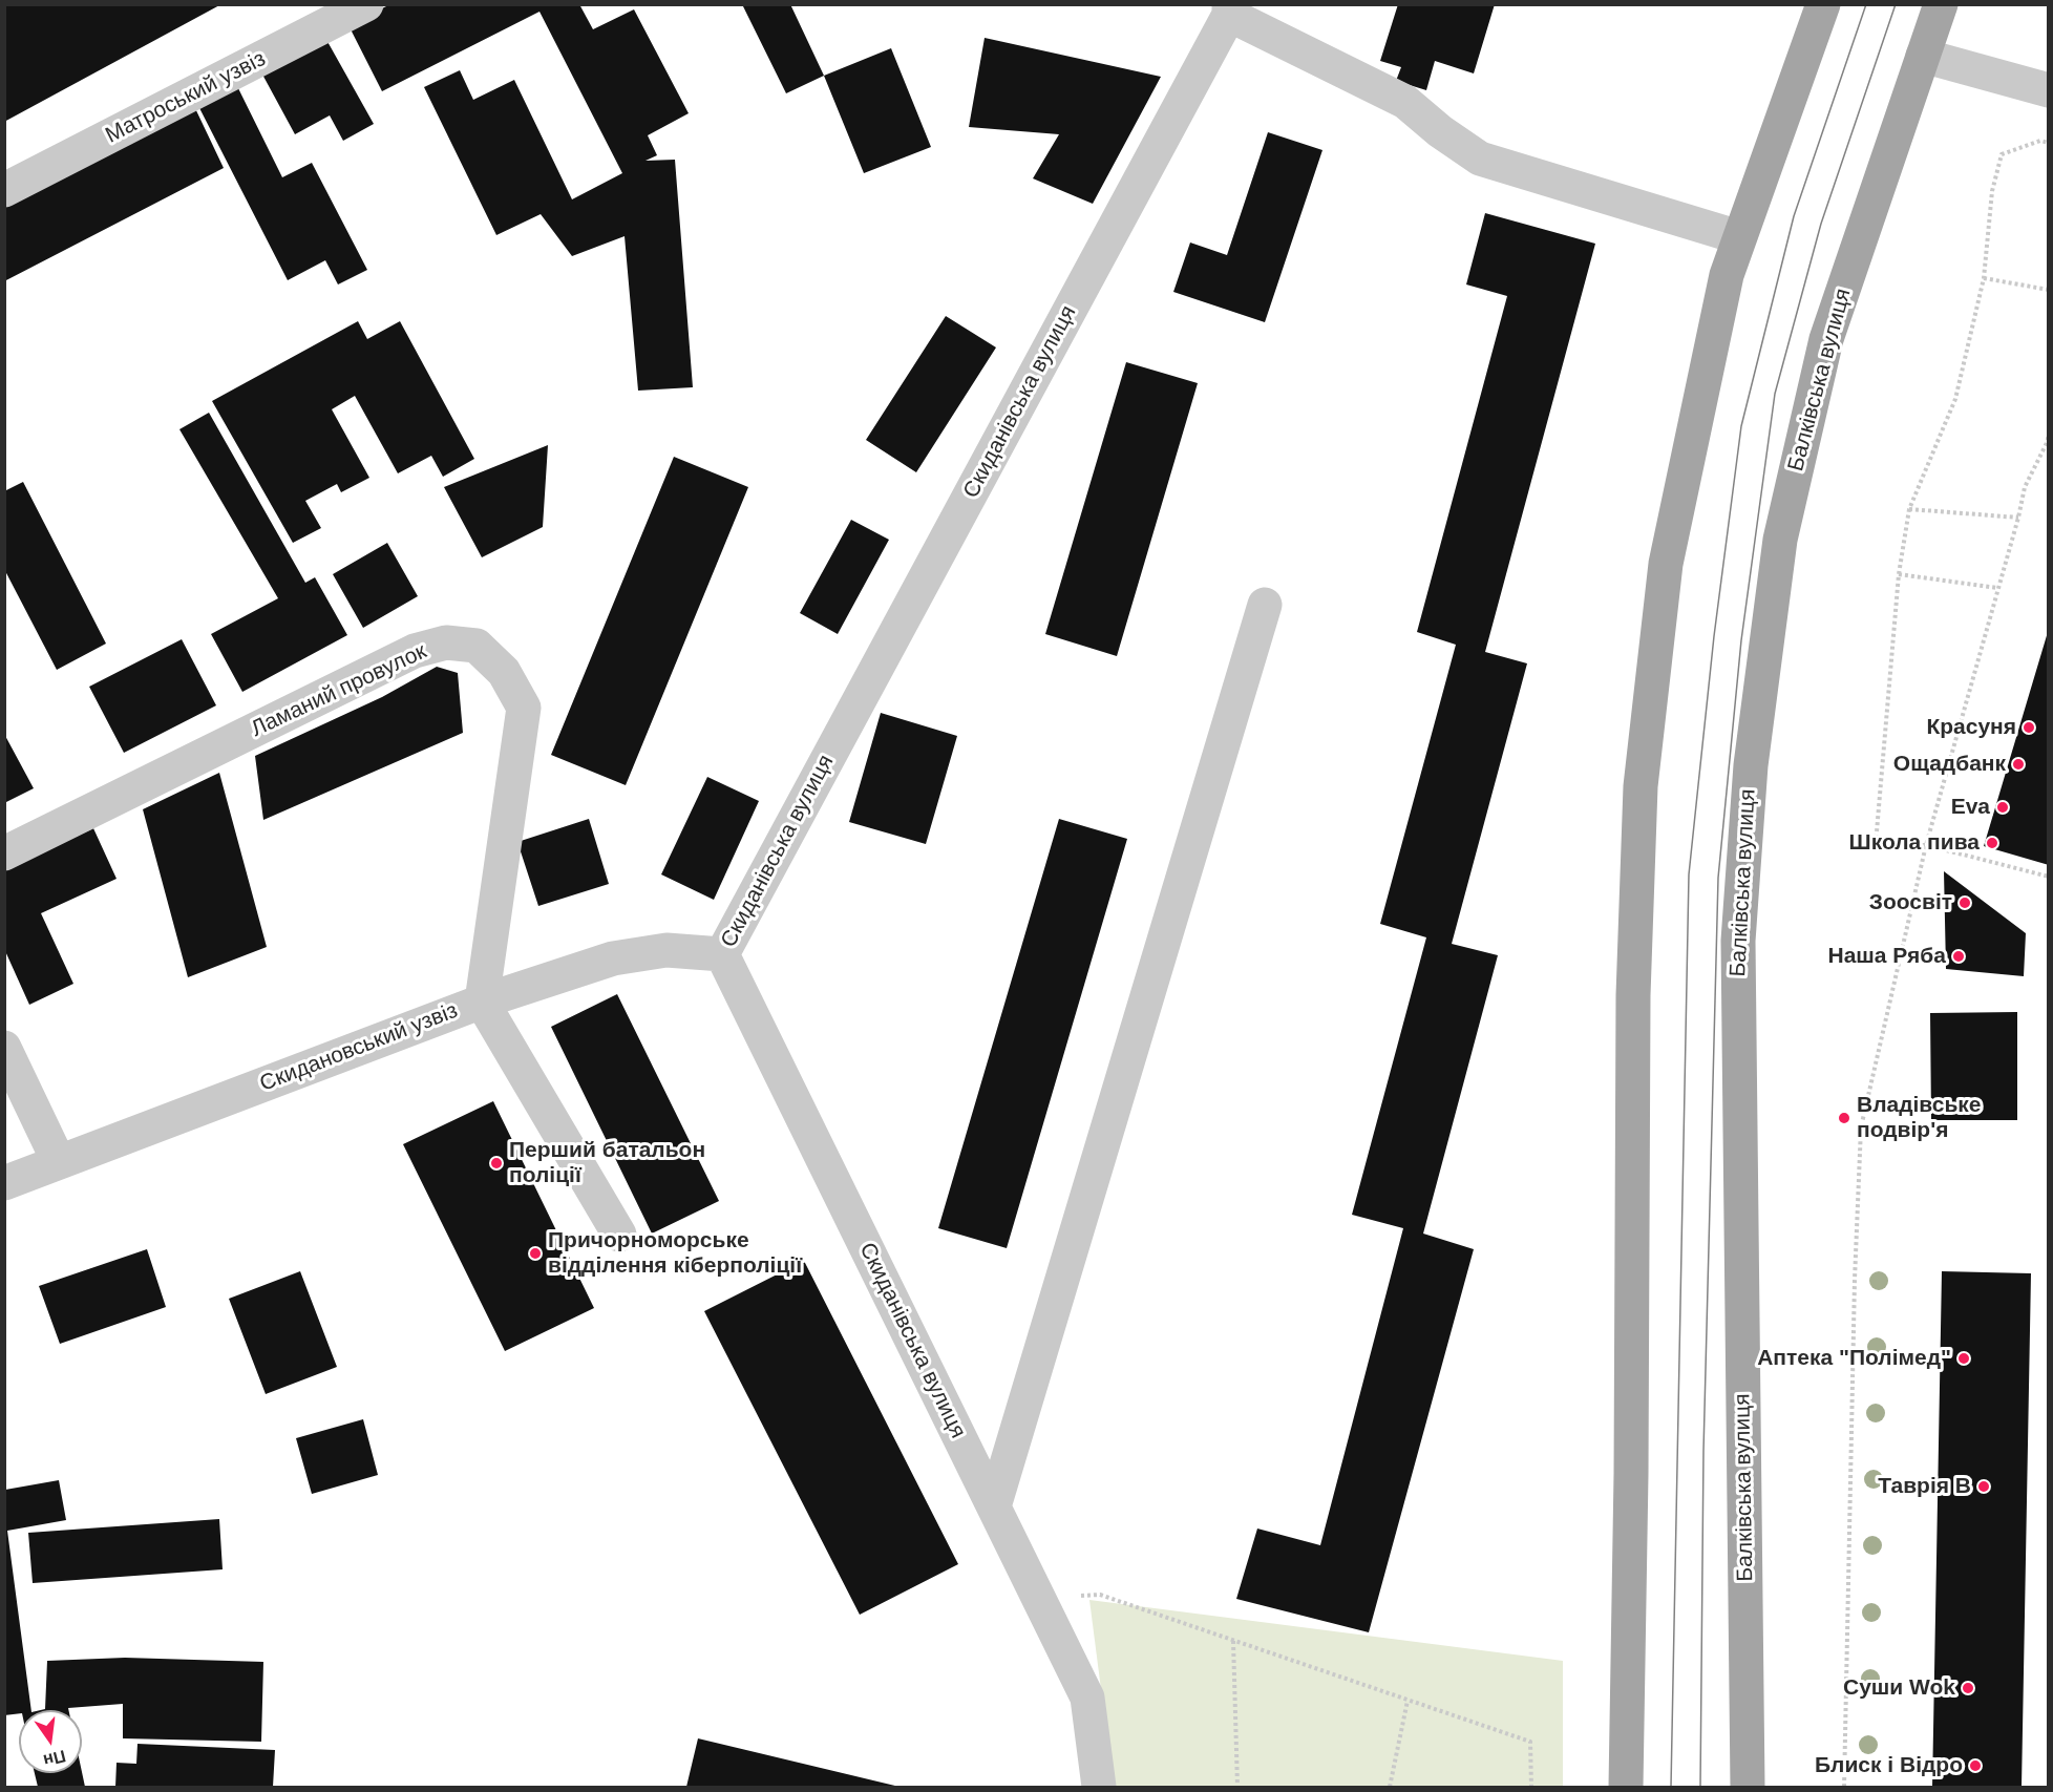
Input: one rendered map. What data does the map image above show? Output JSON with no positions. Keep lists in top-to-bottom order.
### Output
{
  "streets": {
    "main road": ["Балківська вулиця"],
    "street": [
      "Матроський узвіз",
      "Скиданівська вулиця",
      "Ламаний провулок",
      "Скидановський узвіз"
    ]
  },
  "crossings": [
    ["Скиданівська вулиця", "Скидановський узвіз"],
    ["Ламаний провулок", "Скидановський узвіз"]
  ],
  "places": [
    "Красуня",
    "Ощадбанк",
    "Eva",
    "Школа пива",
    "Зоосвіт",
    "Наша Ряба",
    "Владiвське подвiр'я",
    "Перший батальон поліції",
    "Причорноморське відділення кіберполіції",
    "Аптека \"Полімед\"",
    "Таврія В",
    "Суши Wok",
    "Блиск і Відро"
  ],
  "north": "bottom"
}
